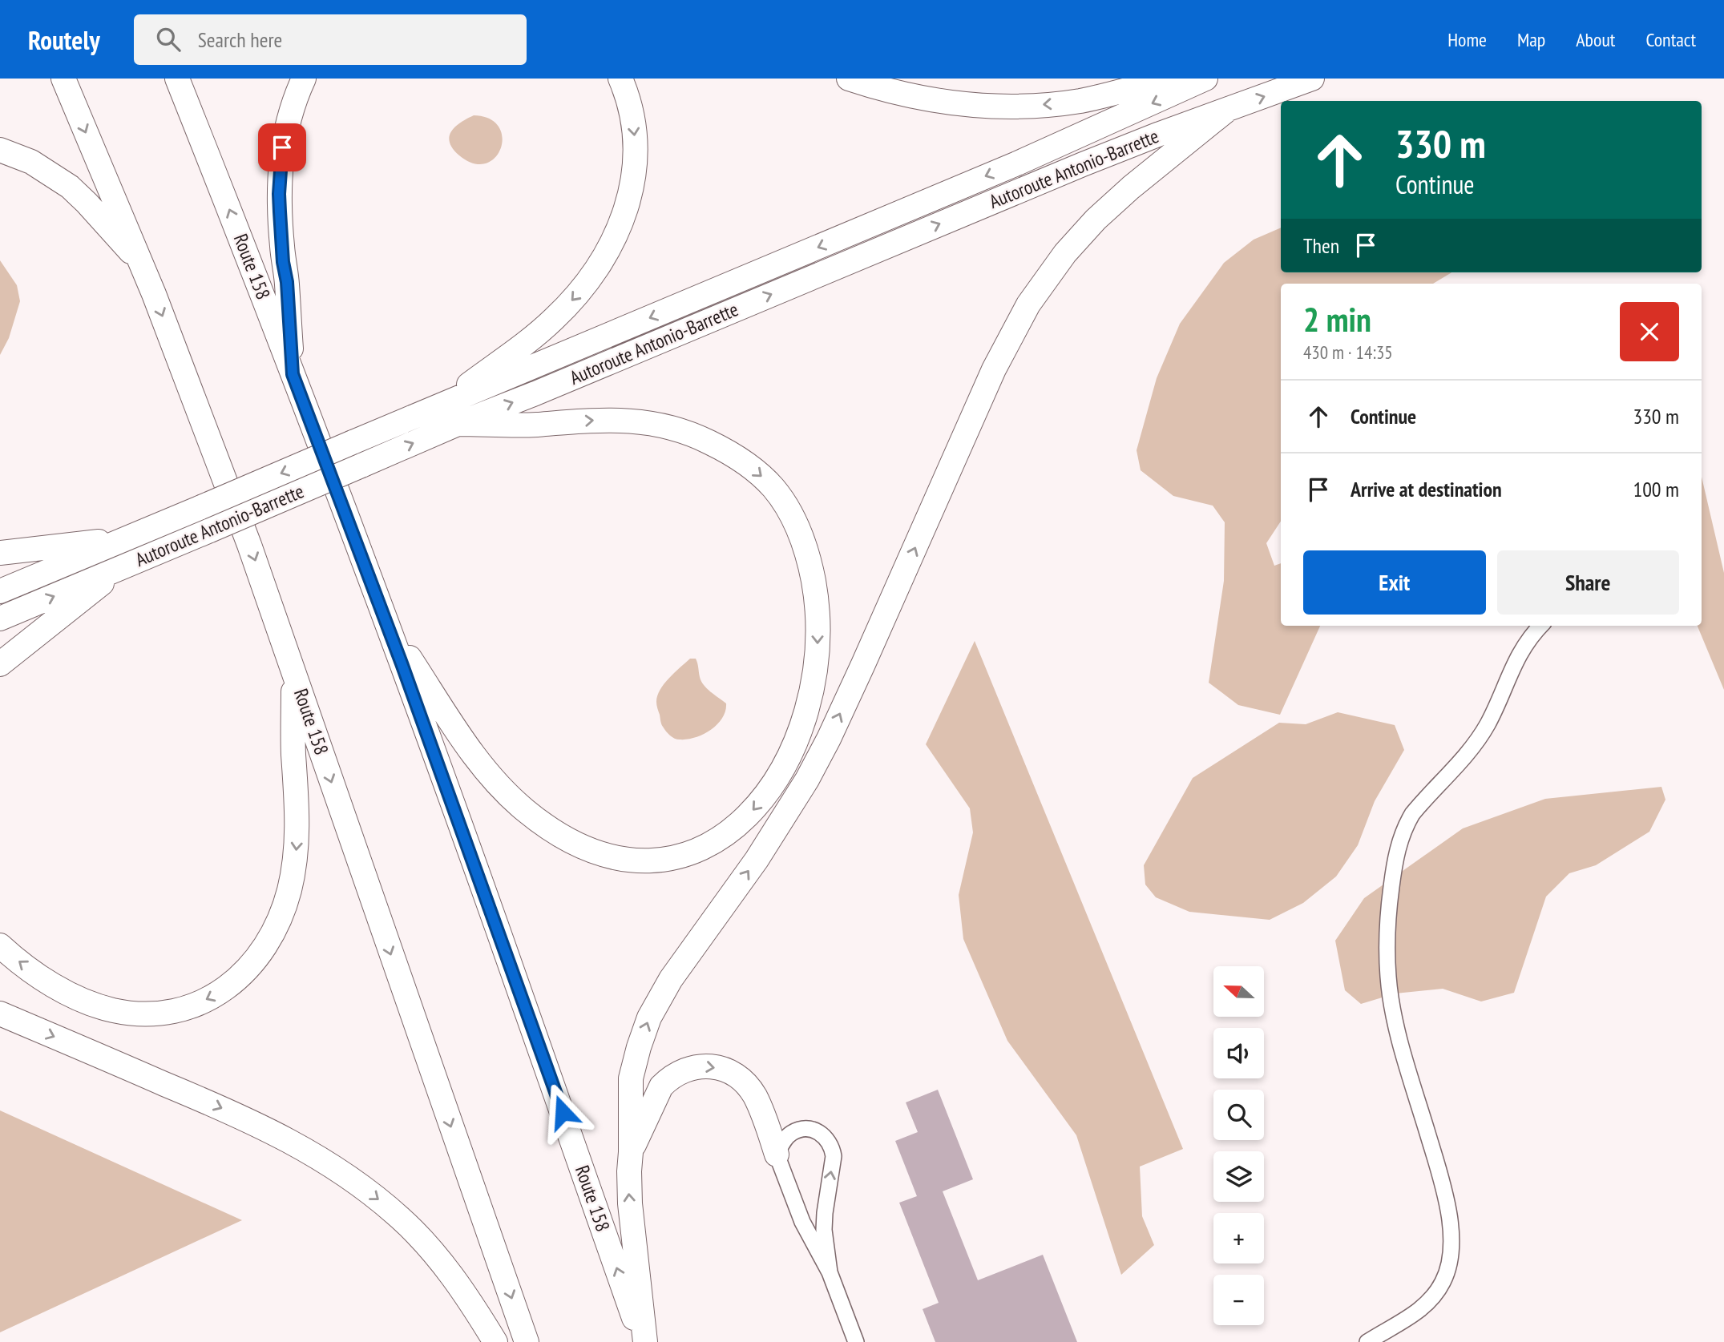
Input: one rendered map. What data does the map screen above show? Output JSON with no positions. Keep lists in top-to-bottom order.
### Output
{
  "streets": {
    "highway": ["Autoroute Antonio-Barrette", "Route 158"]
  },
  "north": "left",
  "page": {
    "header": "Routely",
    "search": "Search here",
    "nav": [
      "Home",
      "Map",
      "About",
      "Contact"
    ],
    "turn": ["330 m", "Continue"],
    "then": "Then",
    "heading": ["2 min", "430 m · 14:35"],
    "list": [
      {
        "name": "Continue",
        "value": "330 m"
      },
      {
        "name": "Arrive at destination",
        "value": "100 m"
      }
    ],
    "buttons": ["Exit", "Share"],
    "map_buttons": ["+", "−"]
  }
}
